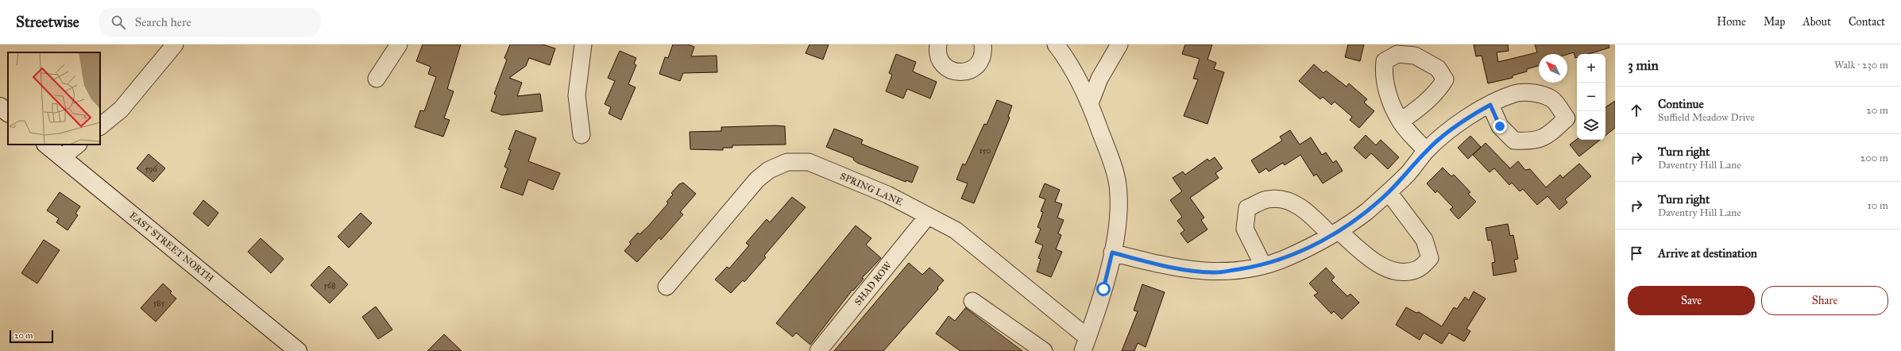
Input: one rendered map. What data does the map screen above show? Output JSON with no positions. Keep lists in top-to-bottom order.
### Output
{
  "streets": {
    "main road": ["EAST STREET NORTH"],
    "street": ["SPRING LANE", "SHAD ROW"]
  },
  "crossings": [
    ["SPRING LANE", "SHAD ROW"]
  ],
  "house_numbers": [
    "150",
    "596",
    "568",
    "585"
  ],
  "scale_bar": "20 m",
  "north": "top left",
  "page": {
    "header": "Streetwise",
    "search": "Search here",
    "nav": [
      "Home",
      "Map",
      "About",
      "Contact"
    ],
    "heading": ["3 min", "Walk · 230 m"],
    "map_buttons": ["+", "−"],
    "list": [
      ["Continue", "Suffield Meadow Drive", "20 m"],
      ["Turn right", "Daventry Hill Lane", "200 m"],
      ["Turn right", "Daventry Hill Lane", "10 m"],
      "Arrive at destination"
    ],
    "buttons": ["Save", "Share"],
    "scale": "20 m"
  }
}
